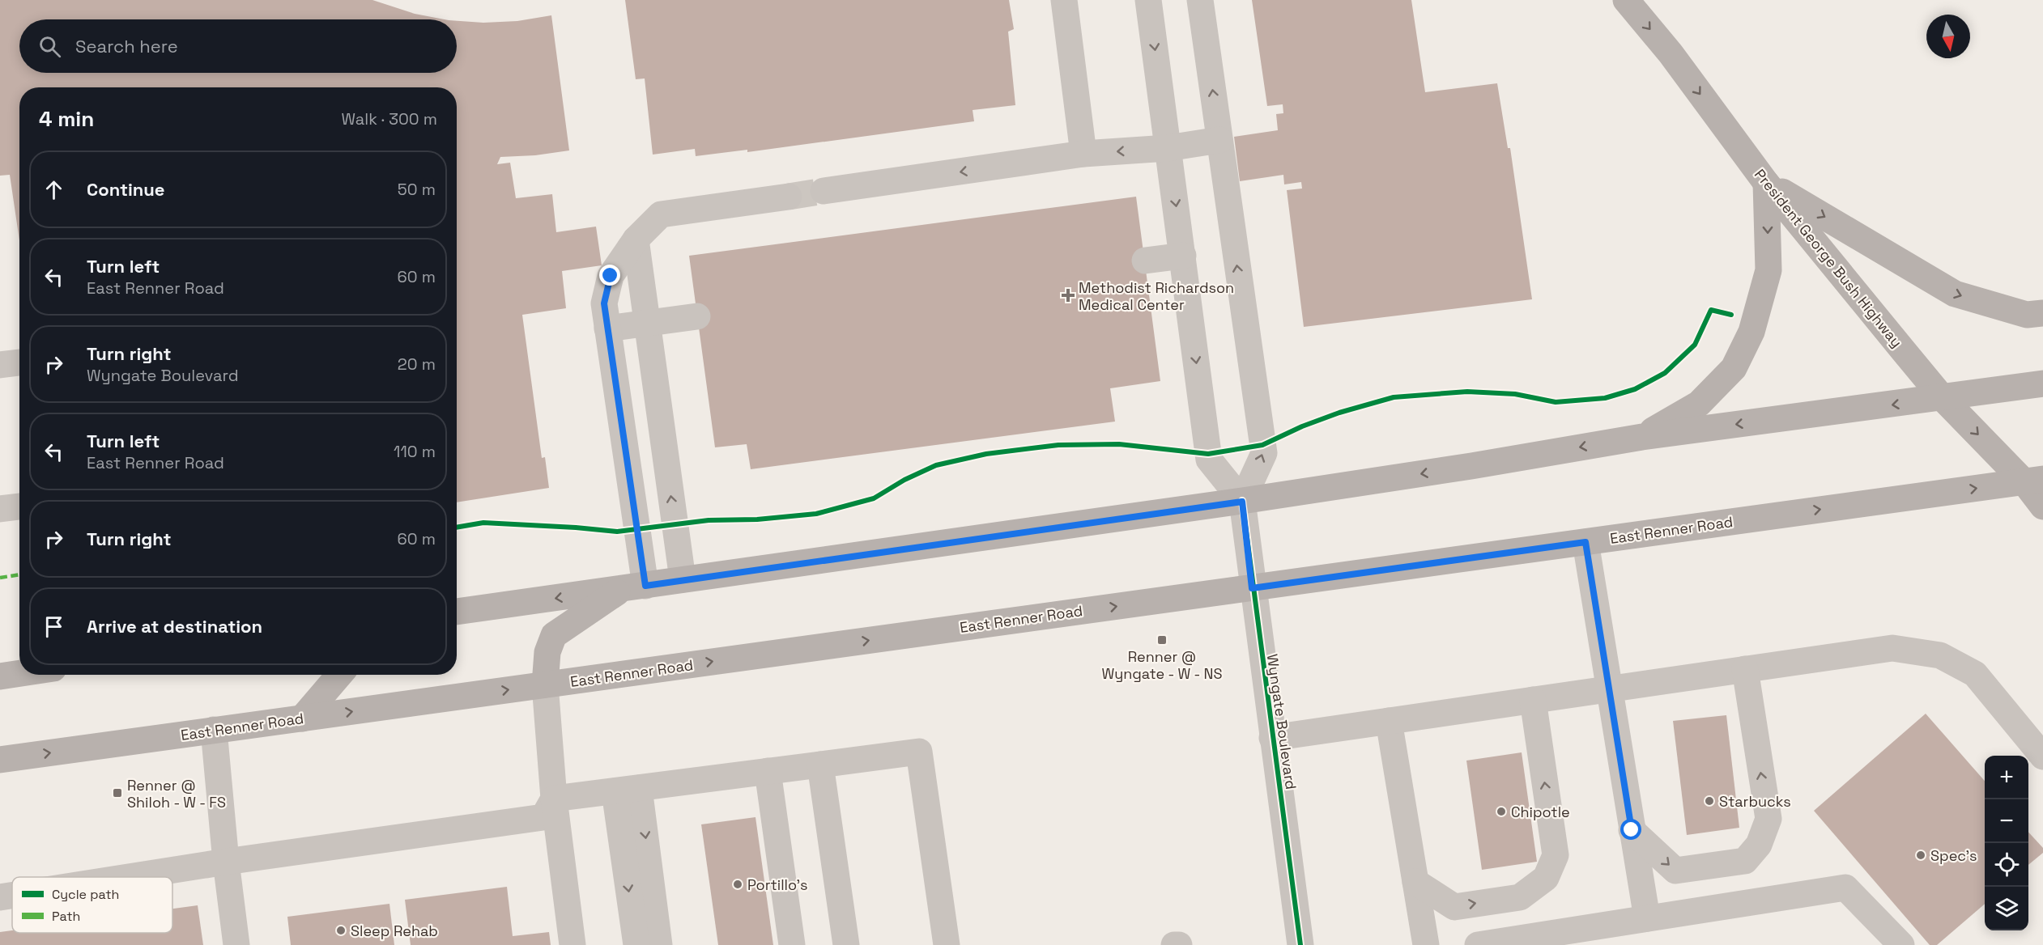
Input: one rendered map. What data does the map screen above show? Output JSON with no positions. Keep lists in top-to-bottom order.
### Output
{
  "streets": {
    "main road": ["President George Bush Highway", "East Renner Road"],
    "street": ["Wyngate Boulevard"]
  },
  "crossings": [
    ["President George Bush Highway", "East Renner Road"],
    ["East Renner Road", "Wyngate Boulevard"]
  ],
  "one_way": ["President George Bush Highway"],
  "places": {
    "health": ["Methodist Richardson Medical Center"],
    "transit": ["Renner @ Wyngate - W - NS", "Renner @ Shiloh - W - FS"],
    "other": [
      "Starbucks",
      "Chipotle",
      "Spec's",
      "Portillo's",
      "Sleep Rehab"
    ]
  },
  "legend": ["Cycle path", "Path"],
  "north": "bottom",
  "page": {
    "search": "Search here",
    "heading": ["4 min", "Walk · 300 m"],
    "list": [
      ["Continue", "50 m"],
      ["Turn left", "East Renner Road", "60 m"],
      ["Turn right", "Wyngate Boulevard", "20 m"],
      ["Turn left", "East Renner Road", "110 m"],
      ["Turn right", "60 m"],
      "Arrive at destination"
    ],
    "map_buttons": ["+", "−"]
  }
}
